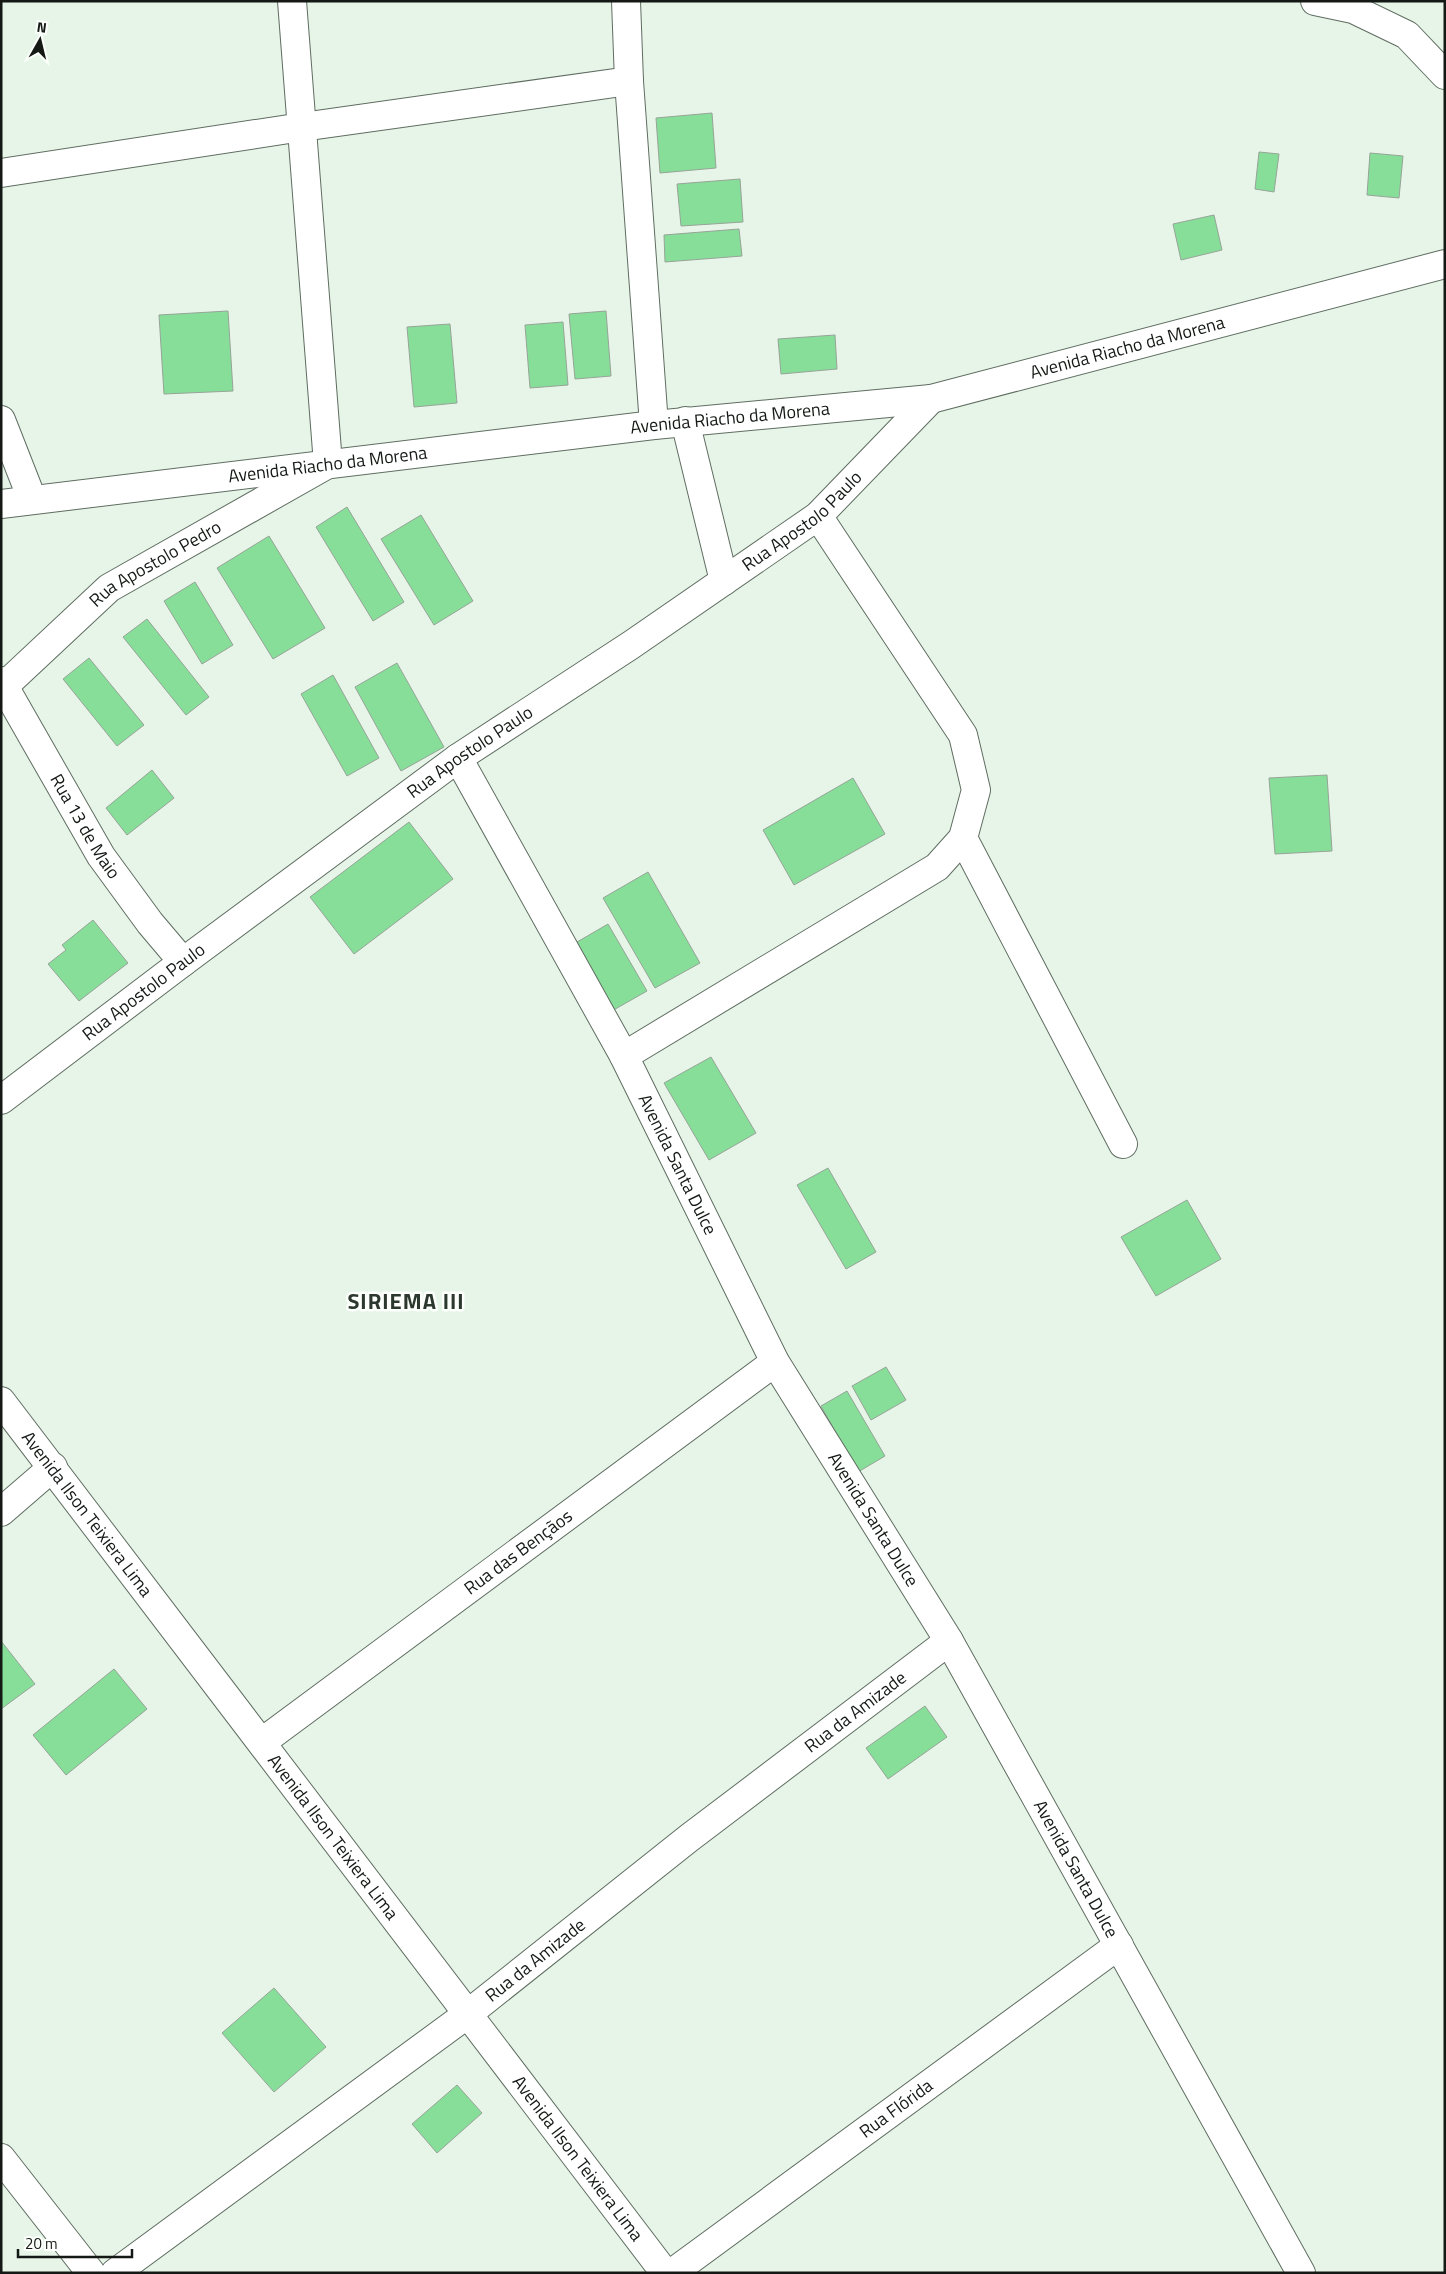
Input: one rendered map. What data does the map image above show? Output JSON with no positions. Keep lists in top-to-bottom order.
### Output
{
  "streets": {
    "street": [
      "Avenida Riacho da Morena",
      "Rua Apostolo Paulo",
      "Rua Apostolo Pedro",
      "Rua 13 de Maio",
      "Avenida Santa Dulce",
      "Avenida Ilson Teixiera Lima",
      "Rua das Bençãos",
      "Rua da Amizade",
      "Rua Flórida"
    ]
  },
  "crossings": [
    ["Avenida Riacho da Morena", "Rua Apostolo Paulo"],
    ["Avenida Riacho da Morena", "Rua Apostolo Pedro"],
    ["Rua Apostolo Paulo", "Rua 13 de Maio"],
    ["Rua Apostolo Paulo", "Avenida Santa Dulce"],
    ["Rua Apostolo Pedro", "Rua 13 de Maio"],
    ["Avenida Santa Dulce", "Rua das Bençãos"],
    ["Avenida Santa Dulce", "Rua da Amizade"],
    ["Avenida Santa Dulce", "Rua Flórida"],
    ["Avenida Ilson Teixiera Lima", "Rua das Bençãos"],
    ["Avenida Ilson Teixiera Lima", "Rua da Amizade"]
  ],
  "districts": ["SIRIEMA III"],
  "scale_bar": "20 m",
  "north": "top"
}
